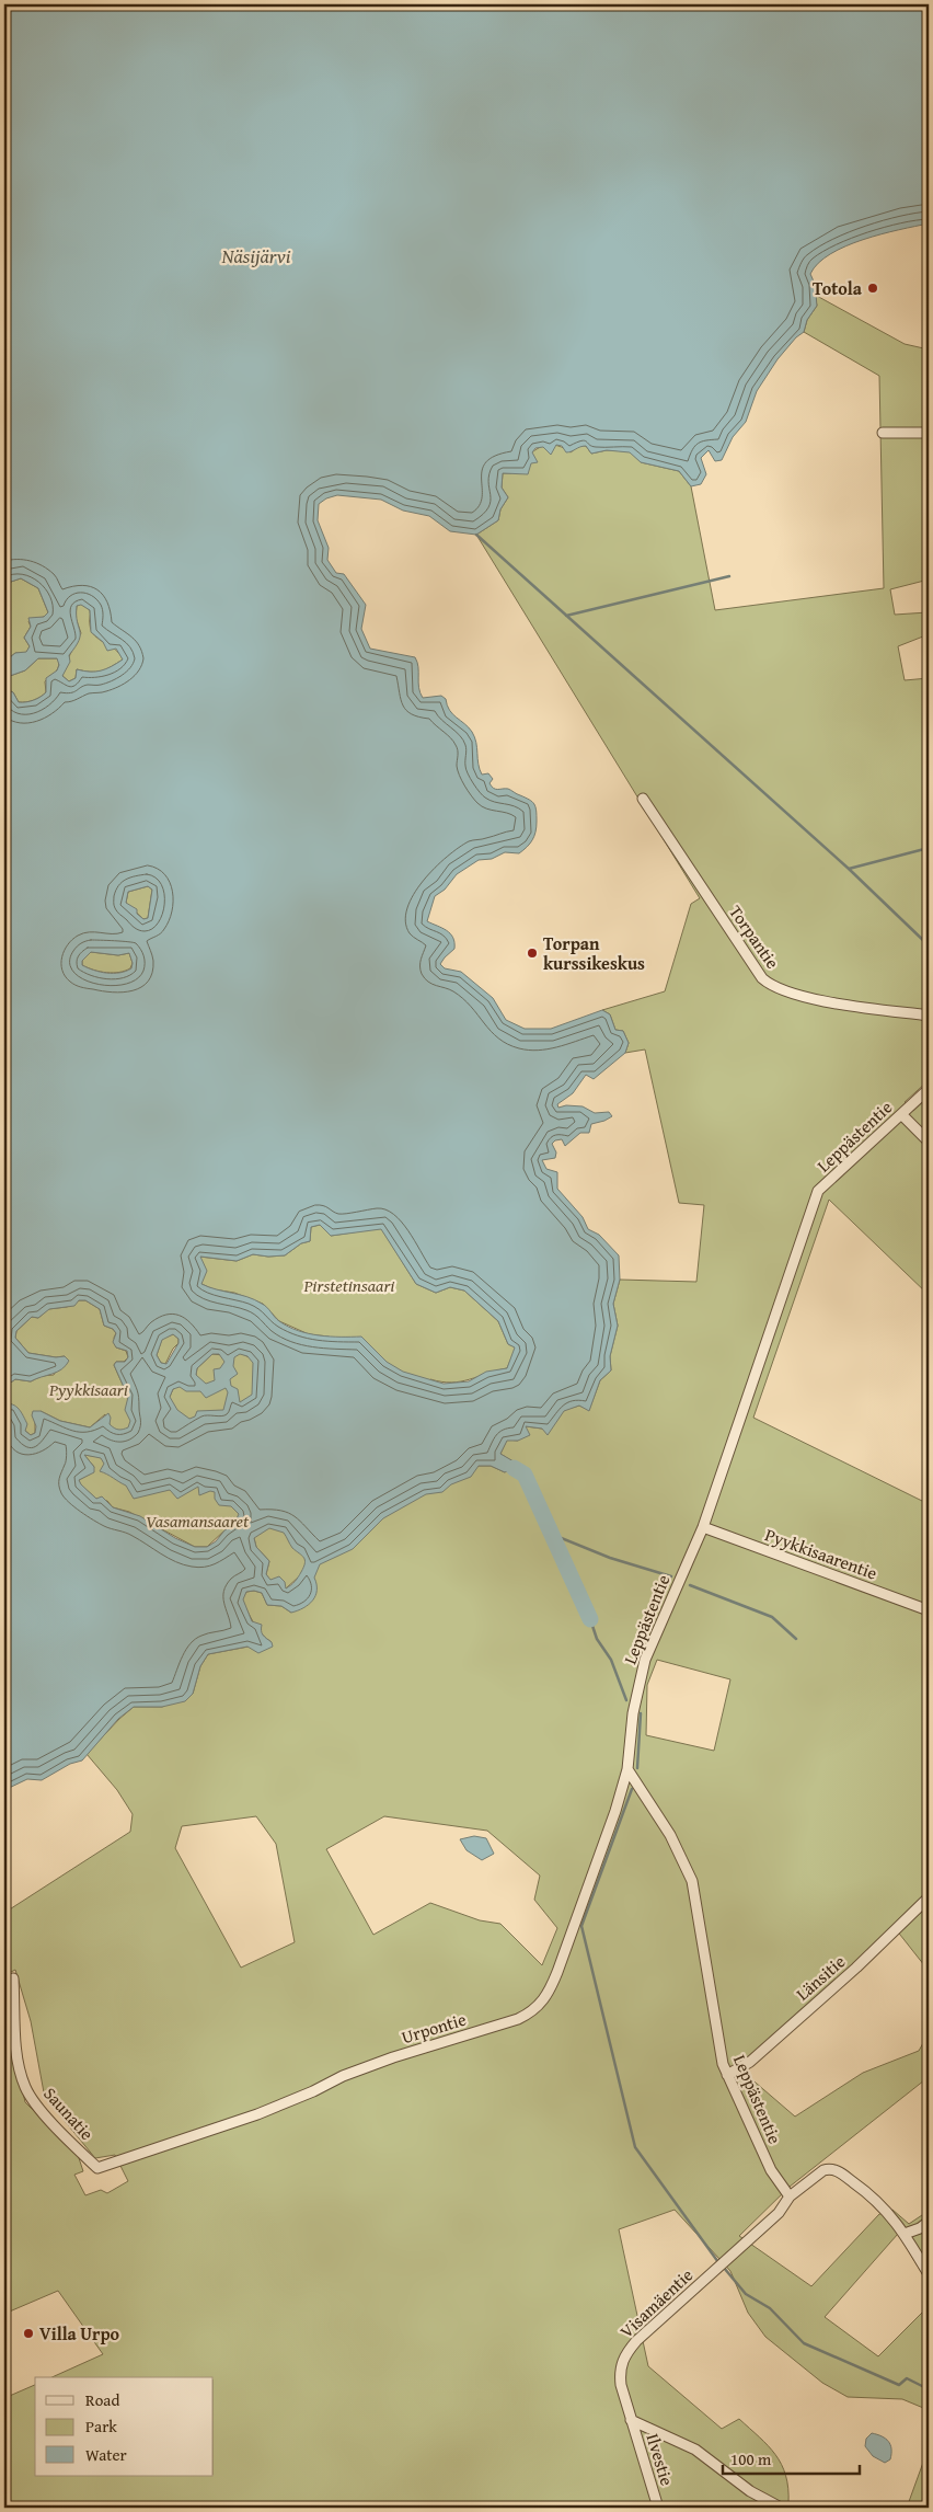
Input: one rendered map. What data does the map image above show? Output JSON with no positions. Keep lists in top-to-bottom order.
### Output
{
  "streets": {
    "street": [
      "Torpantie",
      "Leppästentie",
      "Pyykkisaarentie",
      "Länsitie",
      "Urpontie",
      "Saunatie",
      "Visamäentie",
      "Ilvestie"
    ]
  },
  "crossings": [
    ["Leppästentie", "Pyykkisaarentie"],
    ["Leppästentie", "Länsitie"],
    ["Leppästentie", "Urpontie"],
    ["Leppästentie", "Visamäentie"],
    ["Urpontie", "Saunatie"],
    ["Visamäentie", "Ilvestie"]
  ],
  "water": ["Näsijärvi"],
  "parks": ["Pirstetinsaari", "Pyykkisaari", "Vasamansaaret"],
  "places": ["Totola", "Torpan kurssikeskus", "Villa Urpo"],
  "legend": ["Road", "Park", "Water"],
  "scale_bar": "100 m"
}
